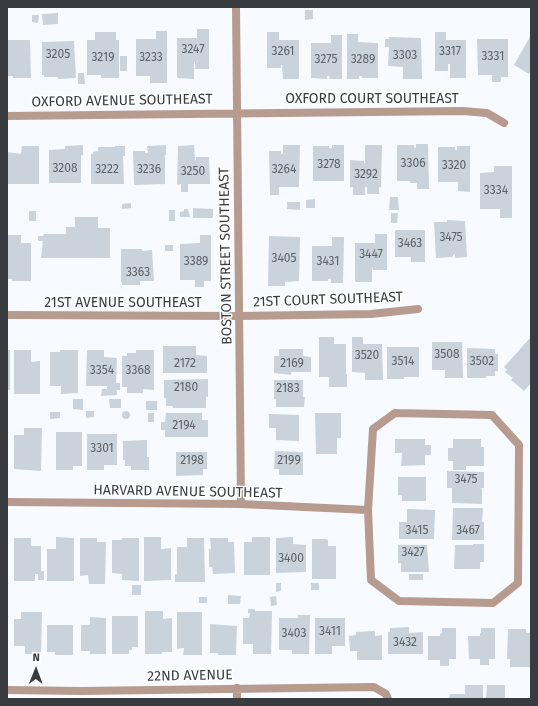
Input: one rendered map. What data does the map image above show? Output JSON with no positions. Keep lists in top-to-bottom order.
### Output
{
  "streets": {
    "street": [
      "OXFORD COURT SOUTHEAST",
      "OXFORD AVENUE SOUTHEAST",
      "BOSTON STREET SOUTHEAST",
      "21ST COURT SOUTHEAST",
      "21ST AVENUE SOUTHEAST",
      "HARVARD AVENUE SOUTHEAST",
      "22ND AVENUE"
    ]
  },
  "crossings": [
    ["OXFORD COURT SOUTHEAST", "OXFORD AVENUE SOUTHEAST"],
    ["OXFORD COURT SOUTHEAST", "BOSTON STREET SOUTHEAST"],
    ["OXFORD AVENUE SOUTHEAST", "BOSTON STREET SOUTHEAST"],
    ["BOSTON STREET SOUTHEAST", "21ST COURT SOUTHEAST"],
    ["BOSTON STREET SOUTHEAST", "21ST AVENUE SOUTHEAST"],
    ["BOSTON STREET SOUTHEAST", "HARVARD AVENUE SOUTHEAST"],
    ["21ST COURT SOUTHEAST", "21ST AVENUE SOUTHEAST"]
  ],
  "house_numbers": [
    "3247",
    "3261",
    "3317",
    "3205",
    "3303",
    "3331",
    "3219",
    "3233",
    "3275",
    "3289",
    "3306",
    "3278",
    "3320",
    "3208",
    "3222",
    "3236",
    "3264",
    "3250",
    "3292",
    "3334",
    "3475",
    "3463",
    "3447",
    "3405",
    "3389",
    "3431",
    "3363",
    "3508",
    "3520",
    "3514",
    "3502",
    "2172",
    "2169",
    "3354",
    "3368",
    "2180",
    "2183",
    "2194",
    "3301",
    "2198",
    "2199",
    "3475",
    "3415",
    "3467",
    "3427",
    "3400",
    "3411",
    "3403",
    "3432"
  ],
  "north": "top"
}
